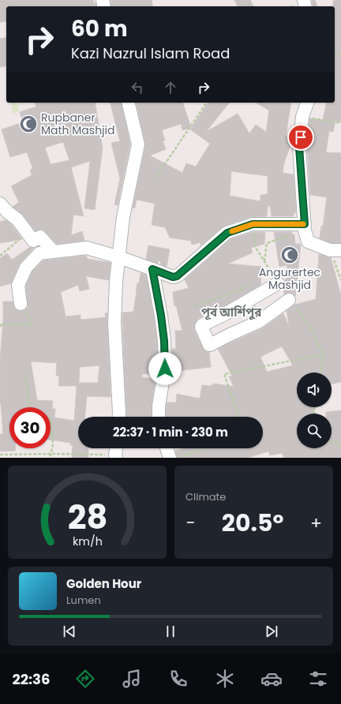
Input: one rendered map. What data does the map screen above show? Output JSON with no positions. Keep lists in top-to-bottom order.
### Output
{
  "districts": ["পূর্ব আর্শিপুর"],
  "places": {
    "mosque": ["Rupbaner Math Mashjid", "Angurertec Mashjid"]
  },
  "page": {
    "turn": ["60 m", "Kazi Nazrul Islam Road"],
    "limit": "30",
    "trip": "22:37 · 1 min · 230 m",
    "tile": "Climate",
    "heat": ["−", "20.5°", "+"],
    "song": ["Golden Hour", "Lumen"],
    "tabs": "22:36",
    "gauge": ["28", "km/h"]
  }
}
